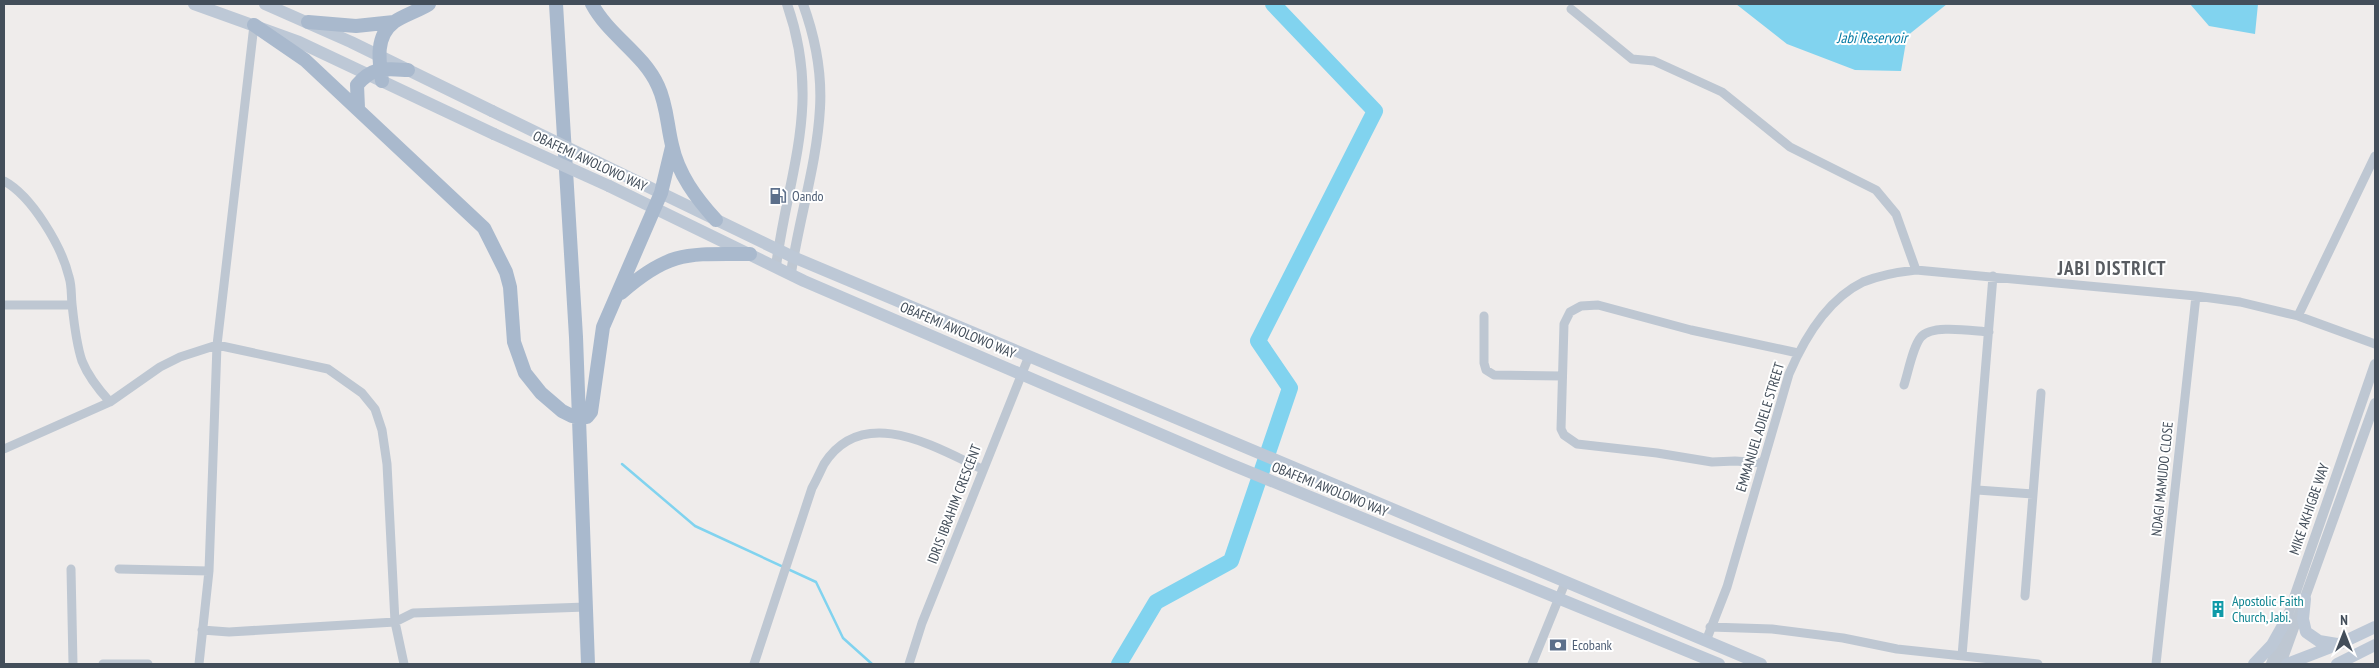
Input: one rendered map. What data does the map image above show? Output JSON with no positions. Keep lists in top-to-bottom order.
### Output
{
  "streets": {
    "main road": ["OBAFEMI AWOLOWO WAY"],
    "street": [
      "EMMANUEL ADIELE STREET",
      "NDAGI MAMUDO CLOSE",
      "IDRIS IBRAHIM CRESCENT",
      "MIKE AKHIGBE WAY"
    ]
  },
  "crossings": [
    ["OBAFEMI AWOLOWO WAY", "EMMANUEL ADIELE STREET"],
    ["OBAFEMI AWOLOWO WAY", "IDRIS IBRAHIM CRESCENT"],
    ["EMMANUEL ADIELE STREET", "NDAGI MAMUDO CLOSE"]
  ],
  "districts": ["JABI DISTRICT"],
  "water": ["Jabi Reservoir"],
  "places": {
    "fuel station": ["Oando"],
    "building": ["Apostolic Faith Church, Jabi."],
    "bank": ["Ecobank"]
  },
  "north": "top"
}
